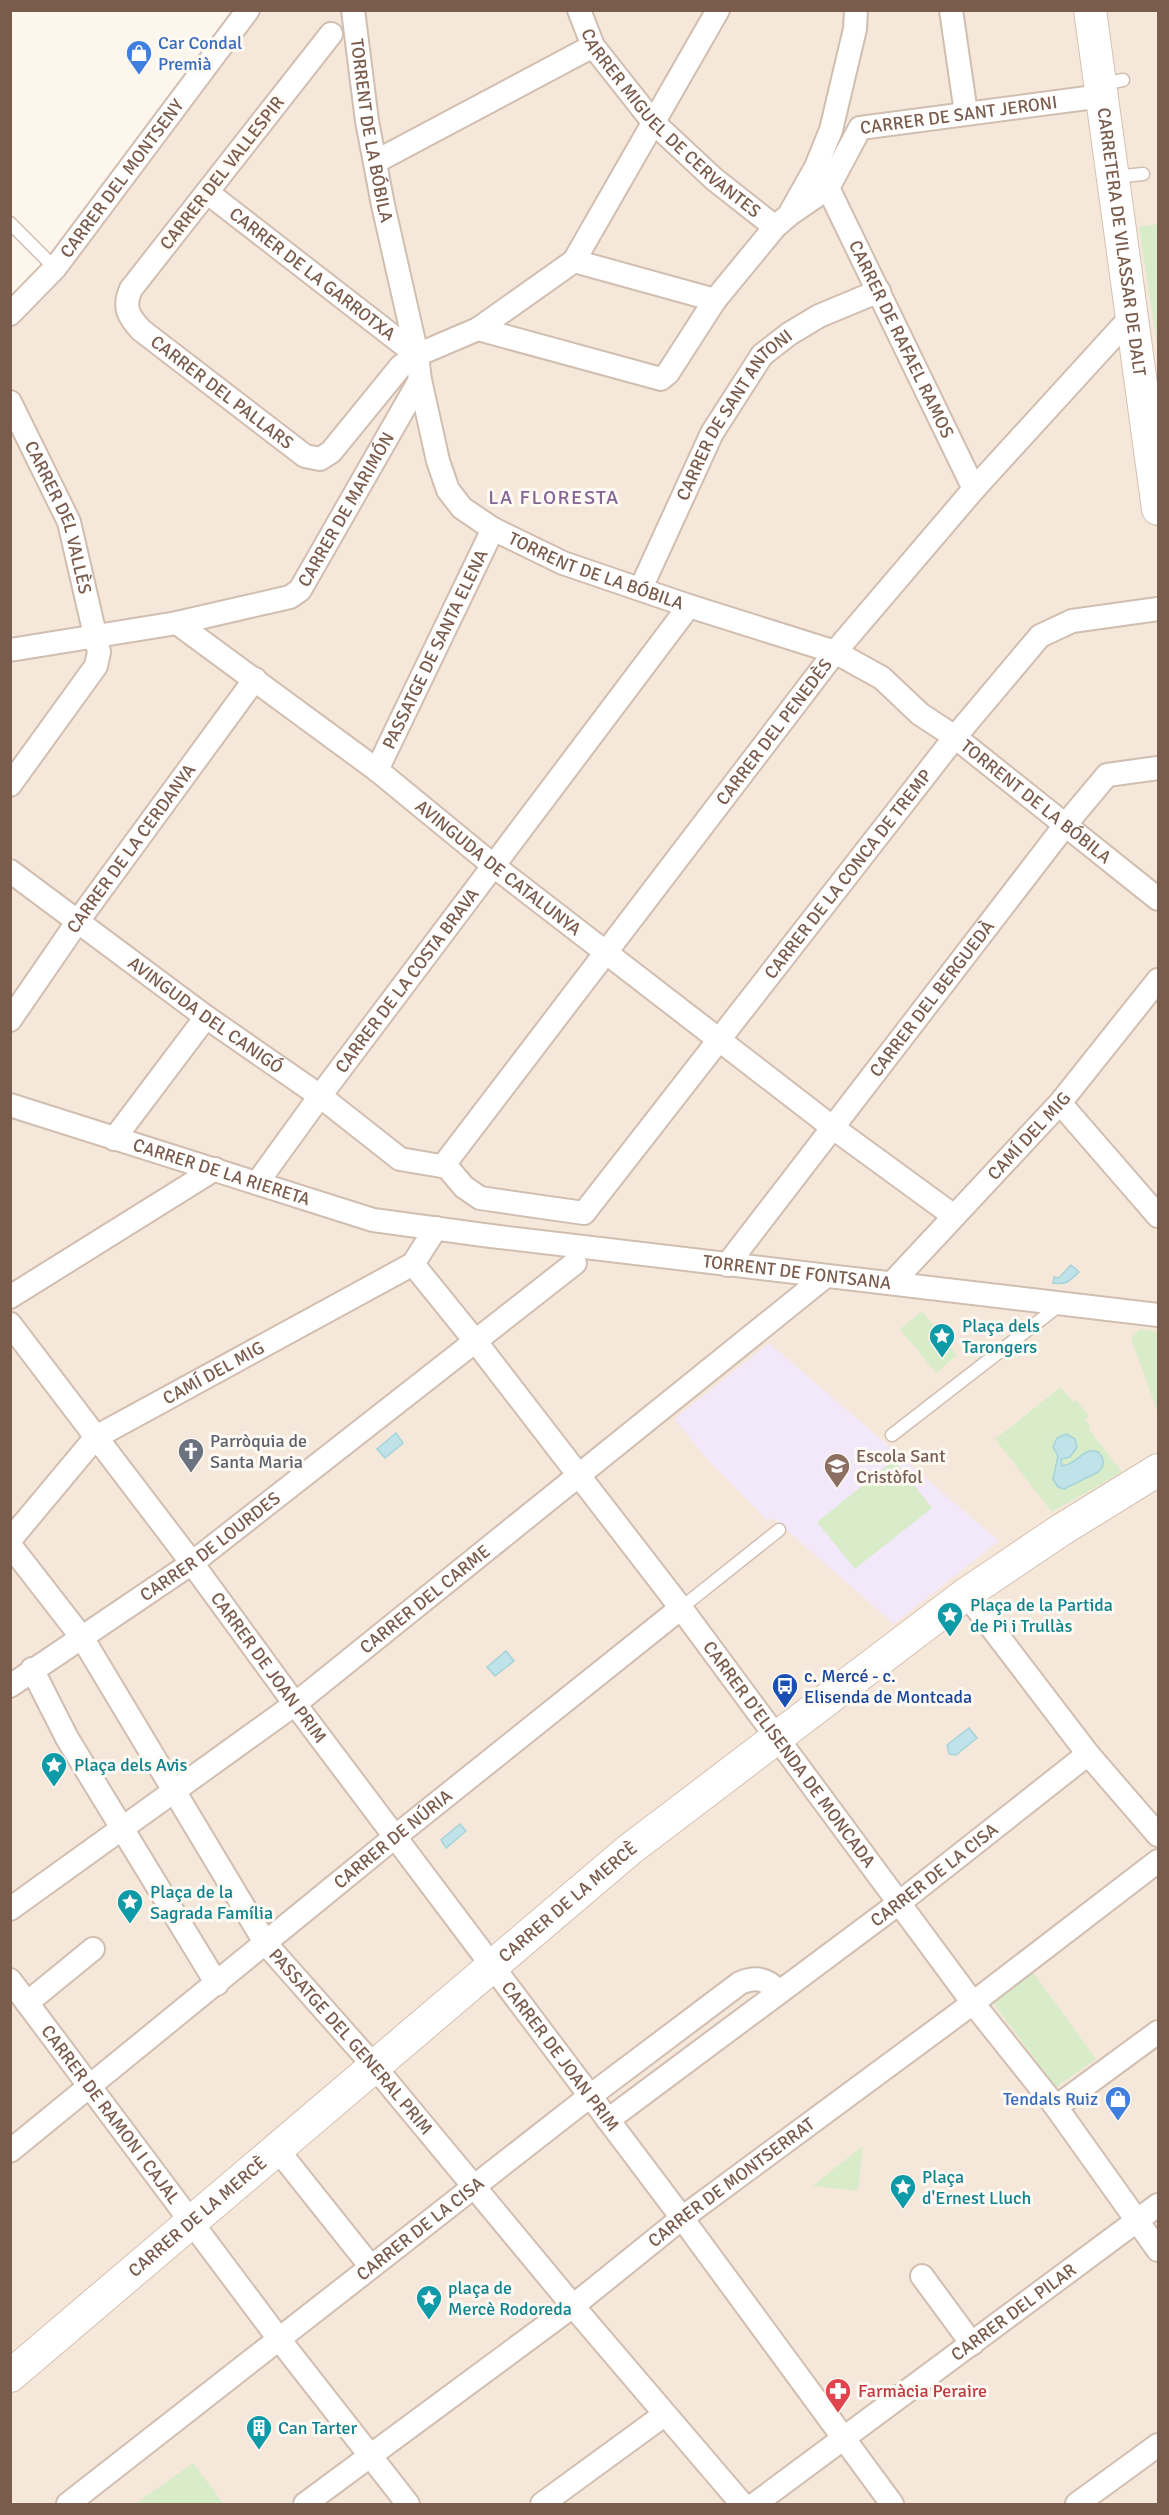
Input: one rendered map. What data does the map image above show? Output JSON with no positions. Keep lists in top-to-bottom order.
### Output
{
  "streets": {
    "street": [
      "CARRER DE SANT JERONI",
      "CARRER MIGUEL DE CERVANTES",
      "TORRENT DE LA BÓBILA",
      "CARRER DEL VALLESPIR",
      "CARRER DEL MONTSENY",
      "CARRETERA DE VILASSAR DE DALT",
      "CARRER DE LA GARROTXA",
      "CARRER DE RAFAEL RAMOS",
      "CARRER DEL PALLARS",
      "CARRER DE SANT ANTONI",
      "CARRER DE MARIMÓN",
      "CARRER DEL VALLÈS",
      "PASSATGE DE SANTA ELENA",
      "CARRER DEL PENEDÈS",
      "CARRER DE LA CERDANYA",
      "AVINGUDA DE CATALUNYA",
      "CARRER DE LA CONCA DE TREMP",
      "CARRER DE LA COSTA BRAVA",
      "CARRER DEL BERGUEDÀ",
      "AVINGUDA DEL CANIGÓ",
      "CAMÍ DEL MIG",
      "CARRER DE LA RIERETA",
      "TORRENT DE FONTSANA",
      "CARRER DE LOURDES",
      "CARRER DEL CARME",
      "CARRER DE JOAN PRIM",
      "CARRER D'ELISENDA DE MONCADA",
      "CARRER DE NÚRIA",
      "CARRER DE LA CISA",
      "CARRER DE LA MERCÈ",
      "PASSATGE DEL GENERAL PRIM",
      "CARRER DE RAMON I CAJAL",
      "CARRER DE MONTSERRAT",
      "CARRER DEL PILAR"
    ]
  },
  "crossings": [
    ["CARRER DE SANT JERONI", "CARRER MIGUEL DE CERVANTES"],
    ["CARRER DE SANT JERONI", "CARRETERA DE VILASSAR DE DALT"],
    ["CARRER DE SANT JERONI", "CARRER DE RAFAEL RAMOS"],
    ["TORRENT DE LA BÓBILA", "CARRER DE LA GARROTXA"],
    ["TORRENT DE LA BÓBILA", "CARRER DEL PALLARS"],
    ["TORRENT DE LA BÓBILA", "CARRER DE SANT ANTONI"],
    ["TORRENT DE LA BÓBILA", "CARRER DE MARIMÓN"],
    ["TORRENT DE LA BÓBILA", "PASSATGE DE SANTA ELENA"],
    ["TORRENT DE LA BÓBILA", "CARRER DEL PENEDÈS"],
    ["TORRENT DE LA BÓBILA", "CARRER DE LA CONCA DE TREMP"],
    ["TORRENT DE LA BÓBILA", "CARRER DE LA COSTA BRAVA"],
    ["TORRENT DE LA BÓBILA", "CARRER DEL BERGUEDÀ"],
    ["CARRER DEL VALLESPIR", "CARRER DE LA GARROTXA"],
    ["CARRER DEL VALLESPIR", "CARRER DEL PALLARS"],
    ["CARRETERA DE VILASSAR DE DALT", "CARRER DEL PENEDÈS"],
    ["CARRER DE LA GARROTXA", "CARRER DEL PALLARS"],
    ["CARRER DE RAFAEL RAMOS", "CARRER DE SANT ANTONI"],
    ["CARRER DE RAFAEL RAMOS", "CARRER DEL PENEDÈS"],
    ["CARRER DE MARIMÓN", "AVINGUDA DE CATALUNYA"],
    ["PASSATGE DE SANTA ELENA", "AVINGUDA DE CATALUNYA"],
    ["CARRER DEL PENEDÈS", "AVINGUDA DE CATALUNYA"],
    ["CARRER DEL PENEDÈS", "CARRER DE LA CONCA DE TREMP"],
    ["CARRER DEL PENEDÈS", "AVINGUDA DEL CANIGÓ"],
    ["CARRER DE LA CERDANYA", "AVINGUDA DE CATALUNYA"],
    ["CARRER DE LA CERDANYA", "AVINGUDA DEL CANIGÓ"],
    ["AVINGUDA DE CATALUNYA", "CARRER DE LA CONCA DE TREMP"],
    ["AVINGUDA DE CATALUNYA", "CARRER DE LA COSTA BRAVA"],
    ["AVINGUDA DE CATALUNYA", "CARRER DEL BERGUEDÀ"],
    ["AVINGUDA DE CATALUNYA", "CAMÍ DEL MIG"],
    ["CARRER DE LA CONCA DE TREMP", "AVINGUDA DEL CANIGÓ"],
    ["CARRER DE LA COSTA BRAVA", "AVINGUDA DEL CANIGÓ"],
    ["CARRER DE LA COSTA BRAVA", "CARRER DE LA RIERETA"],
    ["CARRER DEL BERGUEDÀ", "TORRENT DE FONTSANA"],
    ["CAMÍ DEL MIG", "CARRER DE LA RIERETA"],
    ["CAMÍ DEL MIG", "TORRENT DE FONTSANA"],
    ["CAMÍ DEL MIG", "CARRER DE JOAN PRIM"],
    ["CAMÍ DEL MIG", "CARRER D'ELISENDA DE MONCADA"],
    ["CARRER DE LA RIERETA", "TORRENT DE FONTSANA"],
    ["TORRENT DE FONTSANA", "CARRER DEL CARME"],
    ["CARRER DE LOURDES", "CARRER DE JOAN PRIM"],
    ["CARRER DE LOURDES", "CARRER D'ELISENDA DE MONCADA"],
    ["CARRER DE LOURDES", "PASSATGE DEL GENERAL PRIM"],
    ["CARRER DEL CARME", "CARRER DE JOAN PRIM"],
    ["CARRER DEL CARME", "CARRER D'ELISENDA DE MONCADA"],
    ["CARRER DEL CARME", "PASSATGE DEL GENERAL PRIM"],
    ["CARRER DE JOAN PRIM", "CARRER DE NÚRIA"],
    ["CARRER DE JOAN PRIM", "CARRER DE LA CISA"],
    ["CARRER DE JOAN PRIM", "CARRER DE LA MERCÈ"],
    ["CARRER DE JOAN PRIM", "CARRER DE MONTSERRAT"],
    ["CARRER DE JOAN PRIM", "CARRER DEL PILAR"],
    ["CARRER D'ELISENDA DE MONCADA", "CARRER DE NÚRIA"],
    ["CARRER D'ELISENDA DE MONCADA", "CARRER DE LA CISA"],
    ["CARRER D'ELISENDA DE MONCADA", "CARRER DE LA MERCÈ"],
    ["CARRER D'ELISENDA DE MONCADA", "CARRER DE MONTSERRAT"],
    ["CARRER D'ELISENDA DE MONCADA", "CARRER DEL PILAR"],
    ["CARRER DE NÚRIA", "PASSATGE DEL GENERAL PRIM"],
    ["CARRER DE NÚRIA", "CARRER DE RAMON I CAJAL"],
    ["CARRER DE LA CISA", "PASSATGE DEL GENERAL PRIM"],
    ["CARRER DE LA CISA", "CARRER DE RAMON I CAJAL"],
    ["CARRER DE LA MERCÈ", "PASSATGE DEL GENERAL PRIM"],
    ["CARRER DE LA MERCÈ", "CARRER DE RAMON I CAJAL"],
    ["PASSATGE DEL GENERAL PRIM", "CARRER DE MONTSERRAT"],
    ["CARRER DE RAMON I CAJAL", "CARRER DE MONTSERRAT"]
  ],
  "districts": ["LA FLORESTA"],
  "places": {
    "shop": ["Car Condal Premià", "Tendals Ruiz"],
    "place": [
      "Plaça dels Tarongers",
      "Plaça de la Partida de Pi i Trullàs",
      "Plaça dels Avis",
      "Plaça de la Sagrada Família",
      "Plaça d'Ernest Lluch",
      "plaça de Mercè Rodoreda"
    ],
    "church": ["Parròquia de Santa Maria"],
    "school or university": ["Escola Sant Cristòfol"],
    "bus stop": ["c. Mercé - c. Elisenda de Montcada"],
    "pharmacy": ["Farmàcia Peraire"],
    "building": ["Can Tarter"]
  }
}
